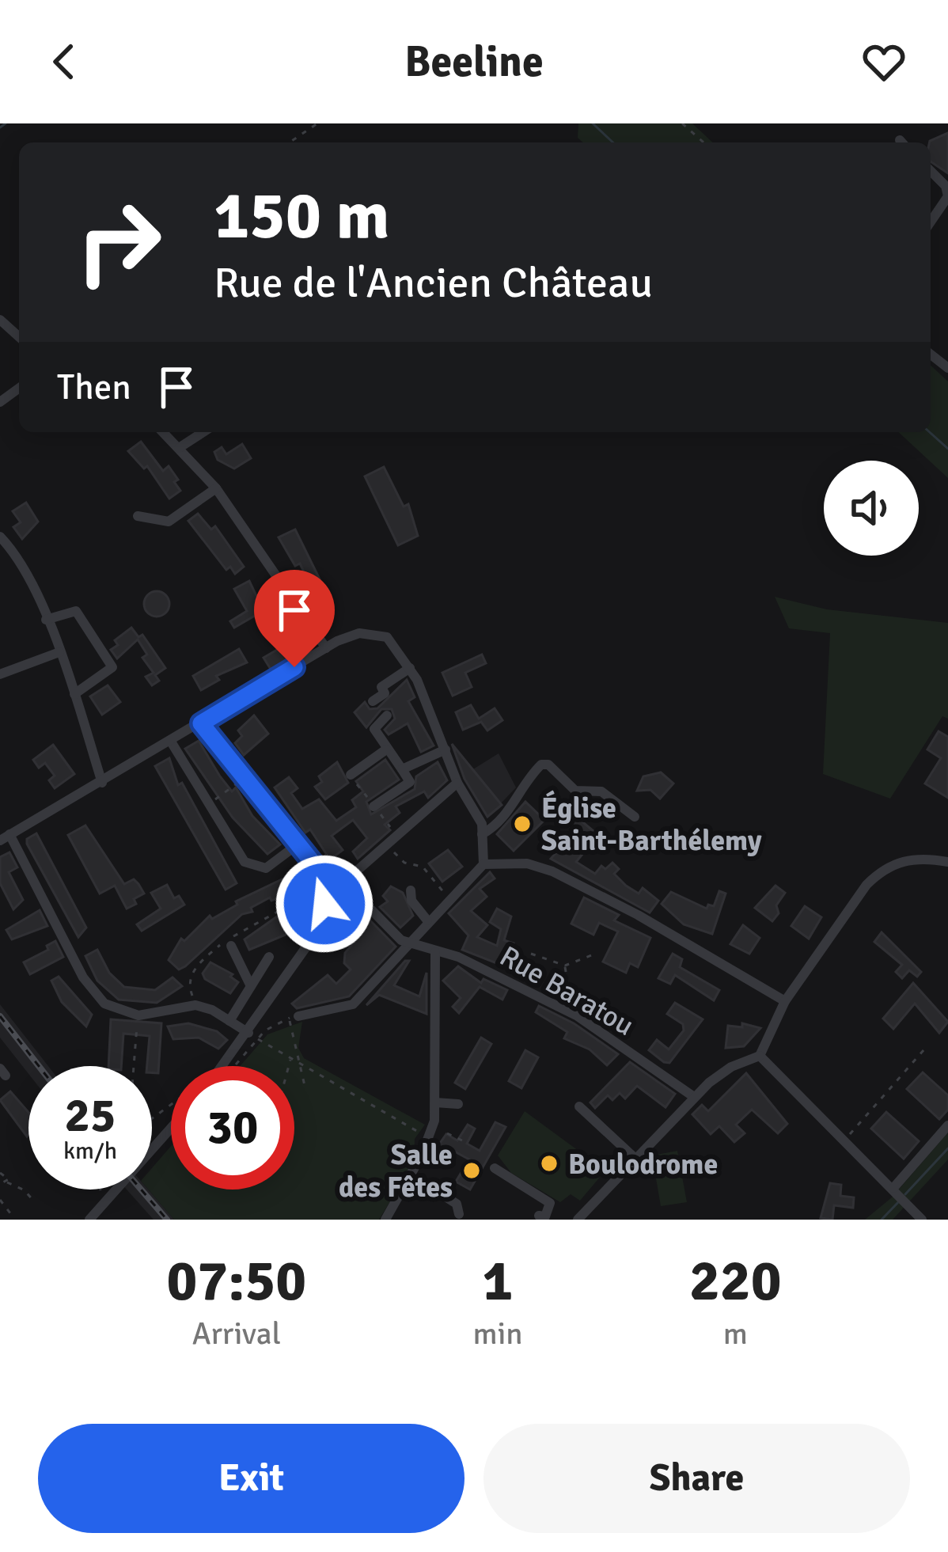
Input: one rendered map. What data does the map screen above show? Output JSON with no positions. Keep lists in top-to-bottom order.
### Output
{
  "streets": {
    "street": ["Rue Baratou"]
  },
  "places": ["Église Saint-Barthélemy", "Boulodrome", "Salle des Fêtes"],
  "page": {
    "header": "Beeline",
    "turn": ["150 m", "Rue de l'Ancien Château"],
    "then": "Then",
    "speed": "25 km/h",
    "limit": "30",
    "eta": [
      "07:50",
      "Arrival",
      "1",
      "min",
      "220",
      "m"
    ],
    "buttons": ["Exit", "Share"]
  }
}
